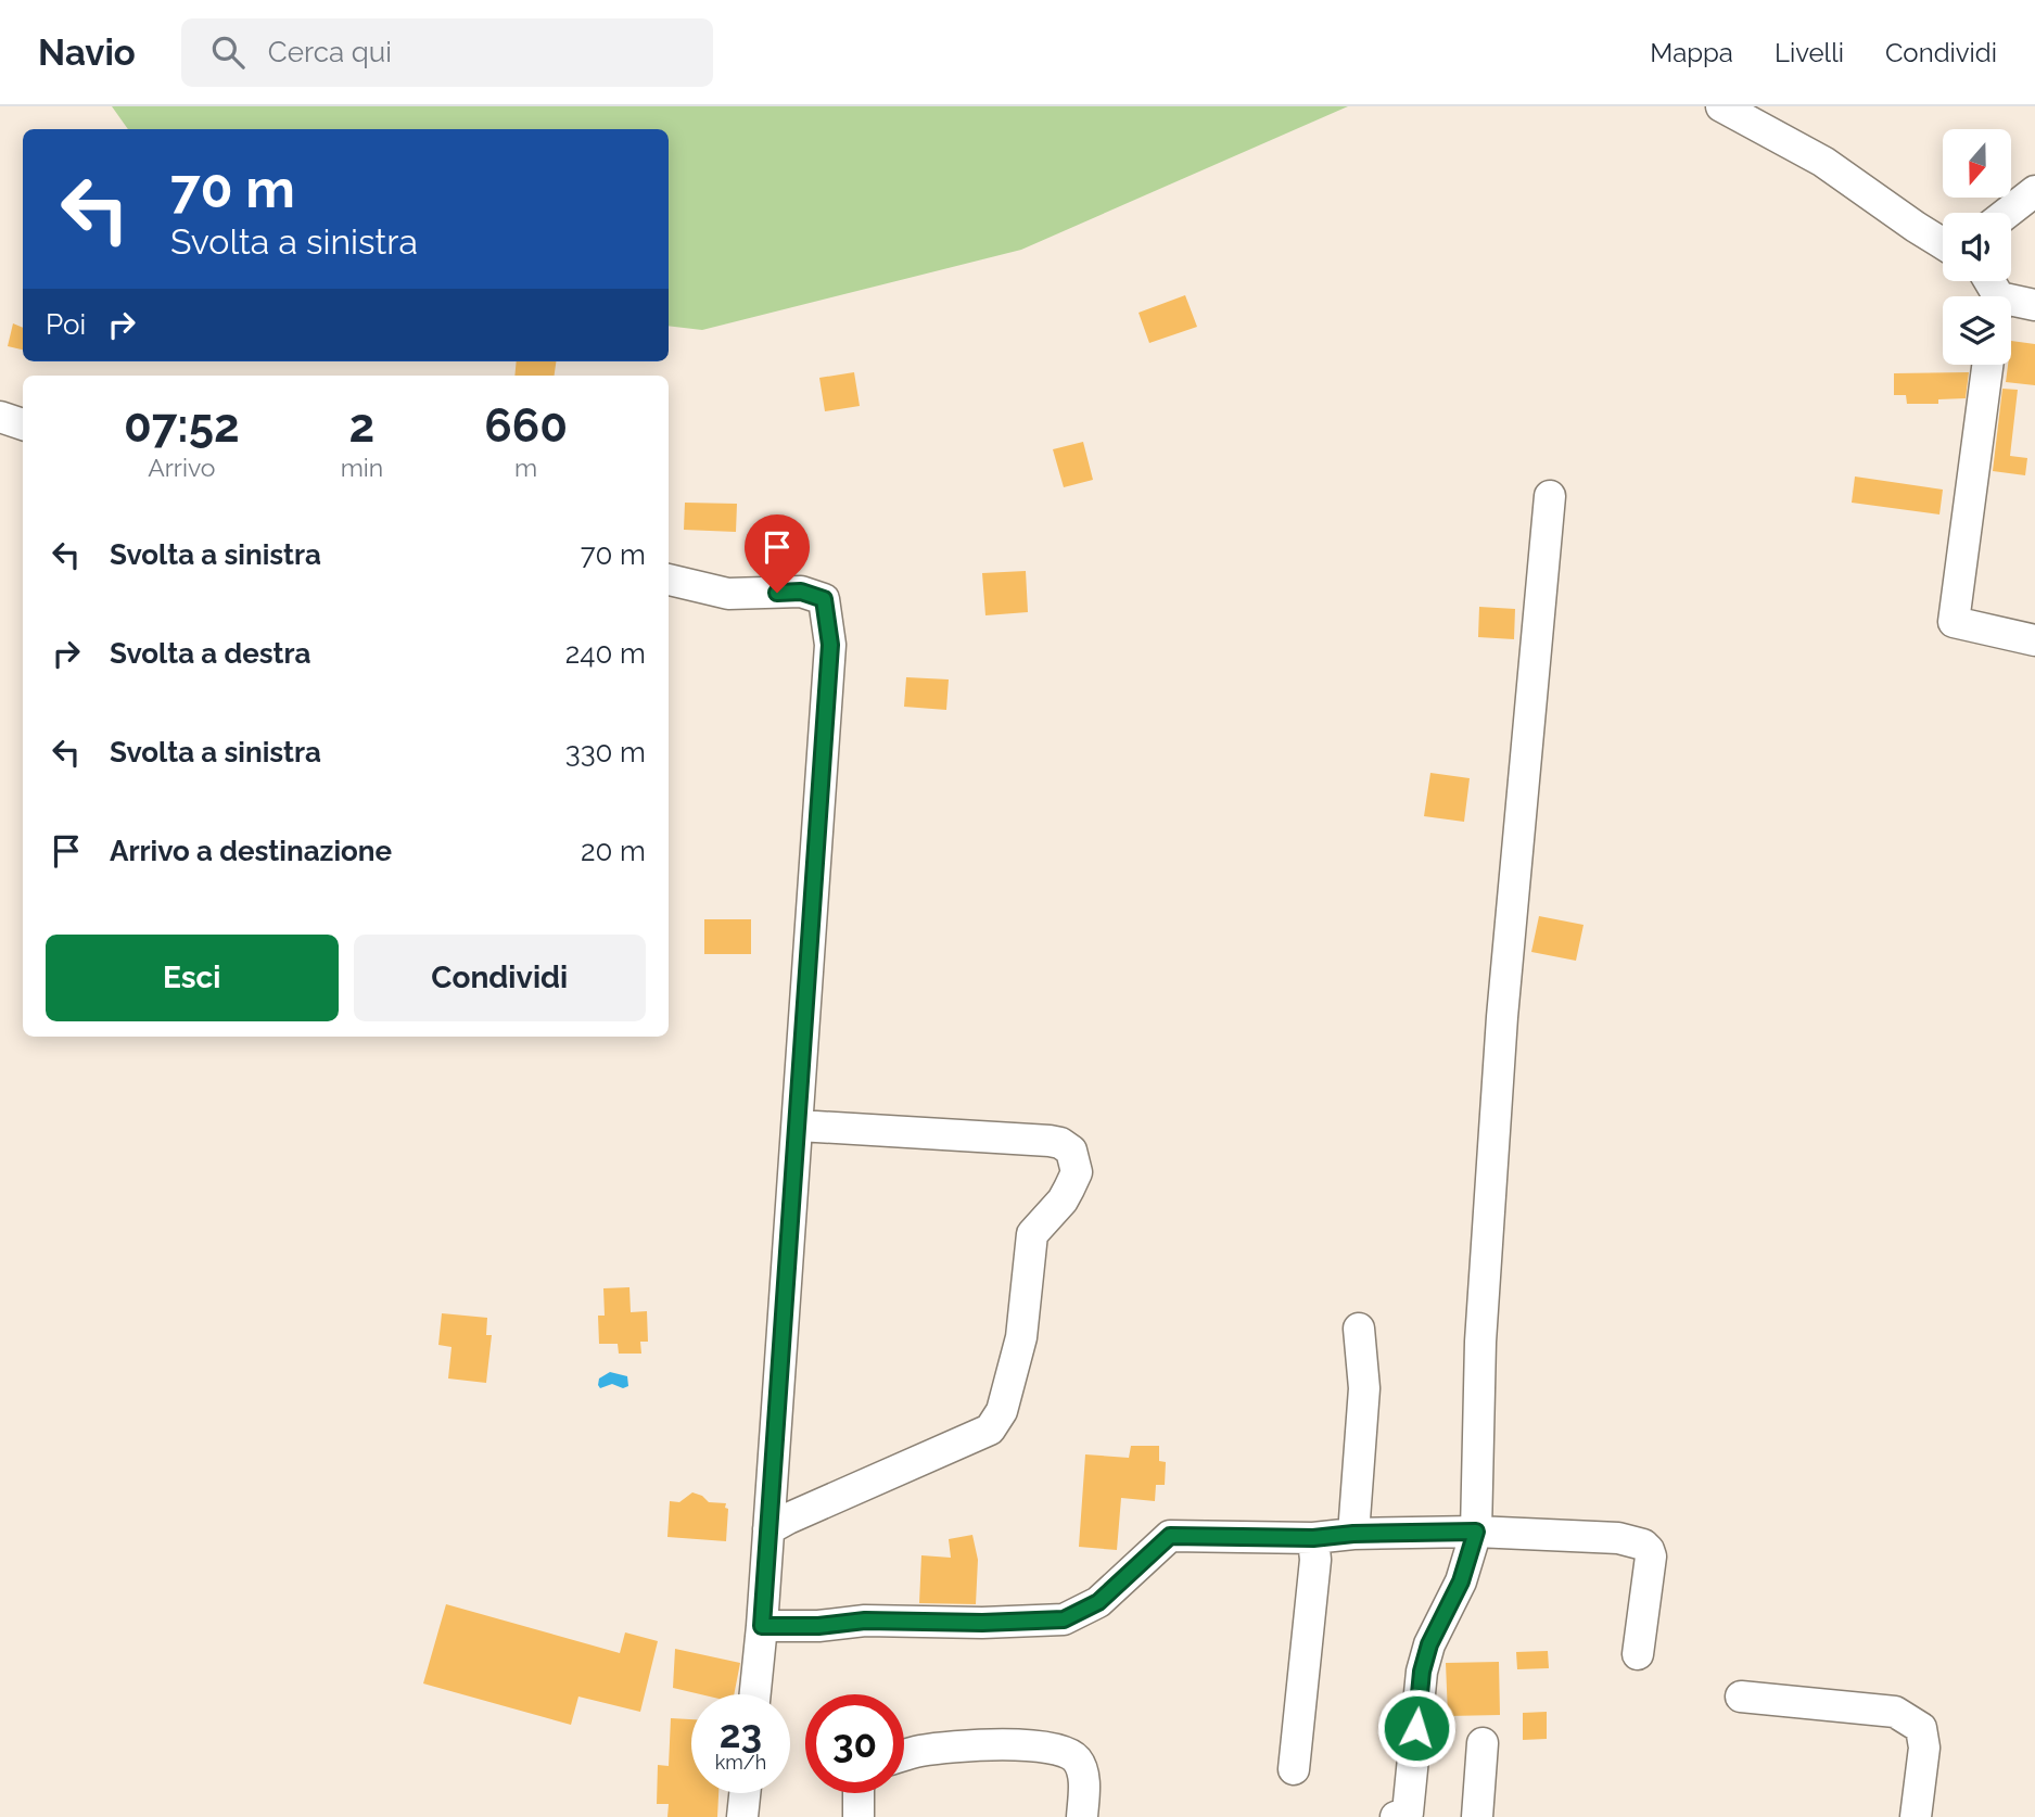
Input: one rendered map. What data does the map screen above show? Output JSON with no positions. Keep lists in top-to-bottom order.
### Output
{
  "north": "bottom",
  "page": {
    "header": "Navio",
    "search": "Cerca qui",
    "nav": ["Mappa", "Livelli", "Condividi"],
    "turn": ["70 m", "Svolta a sinistra"],
    "then": "Poi",
    "eta": [
      "07:52",
      "Arrivo",
      "2",
      "min",
      "660",
      "m"
    ],
    "list": [
      {
        "name": "Svolta a sinistra",
        "value": "70 m"
      },
      {
        "name": "Svolta a destra",
        "value": "240 m"
      },
      {
        "name": "Svolta a sinistra",
        "value": "330 m"
      },
      {
        "name": "Arrivo a destinazione",
        "value": "20 m"
      }
    ],
    "buttons": ["Esci", "Condividi"],
    "speed": "23 km/h",
    "limit": "30"
  }
}
